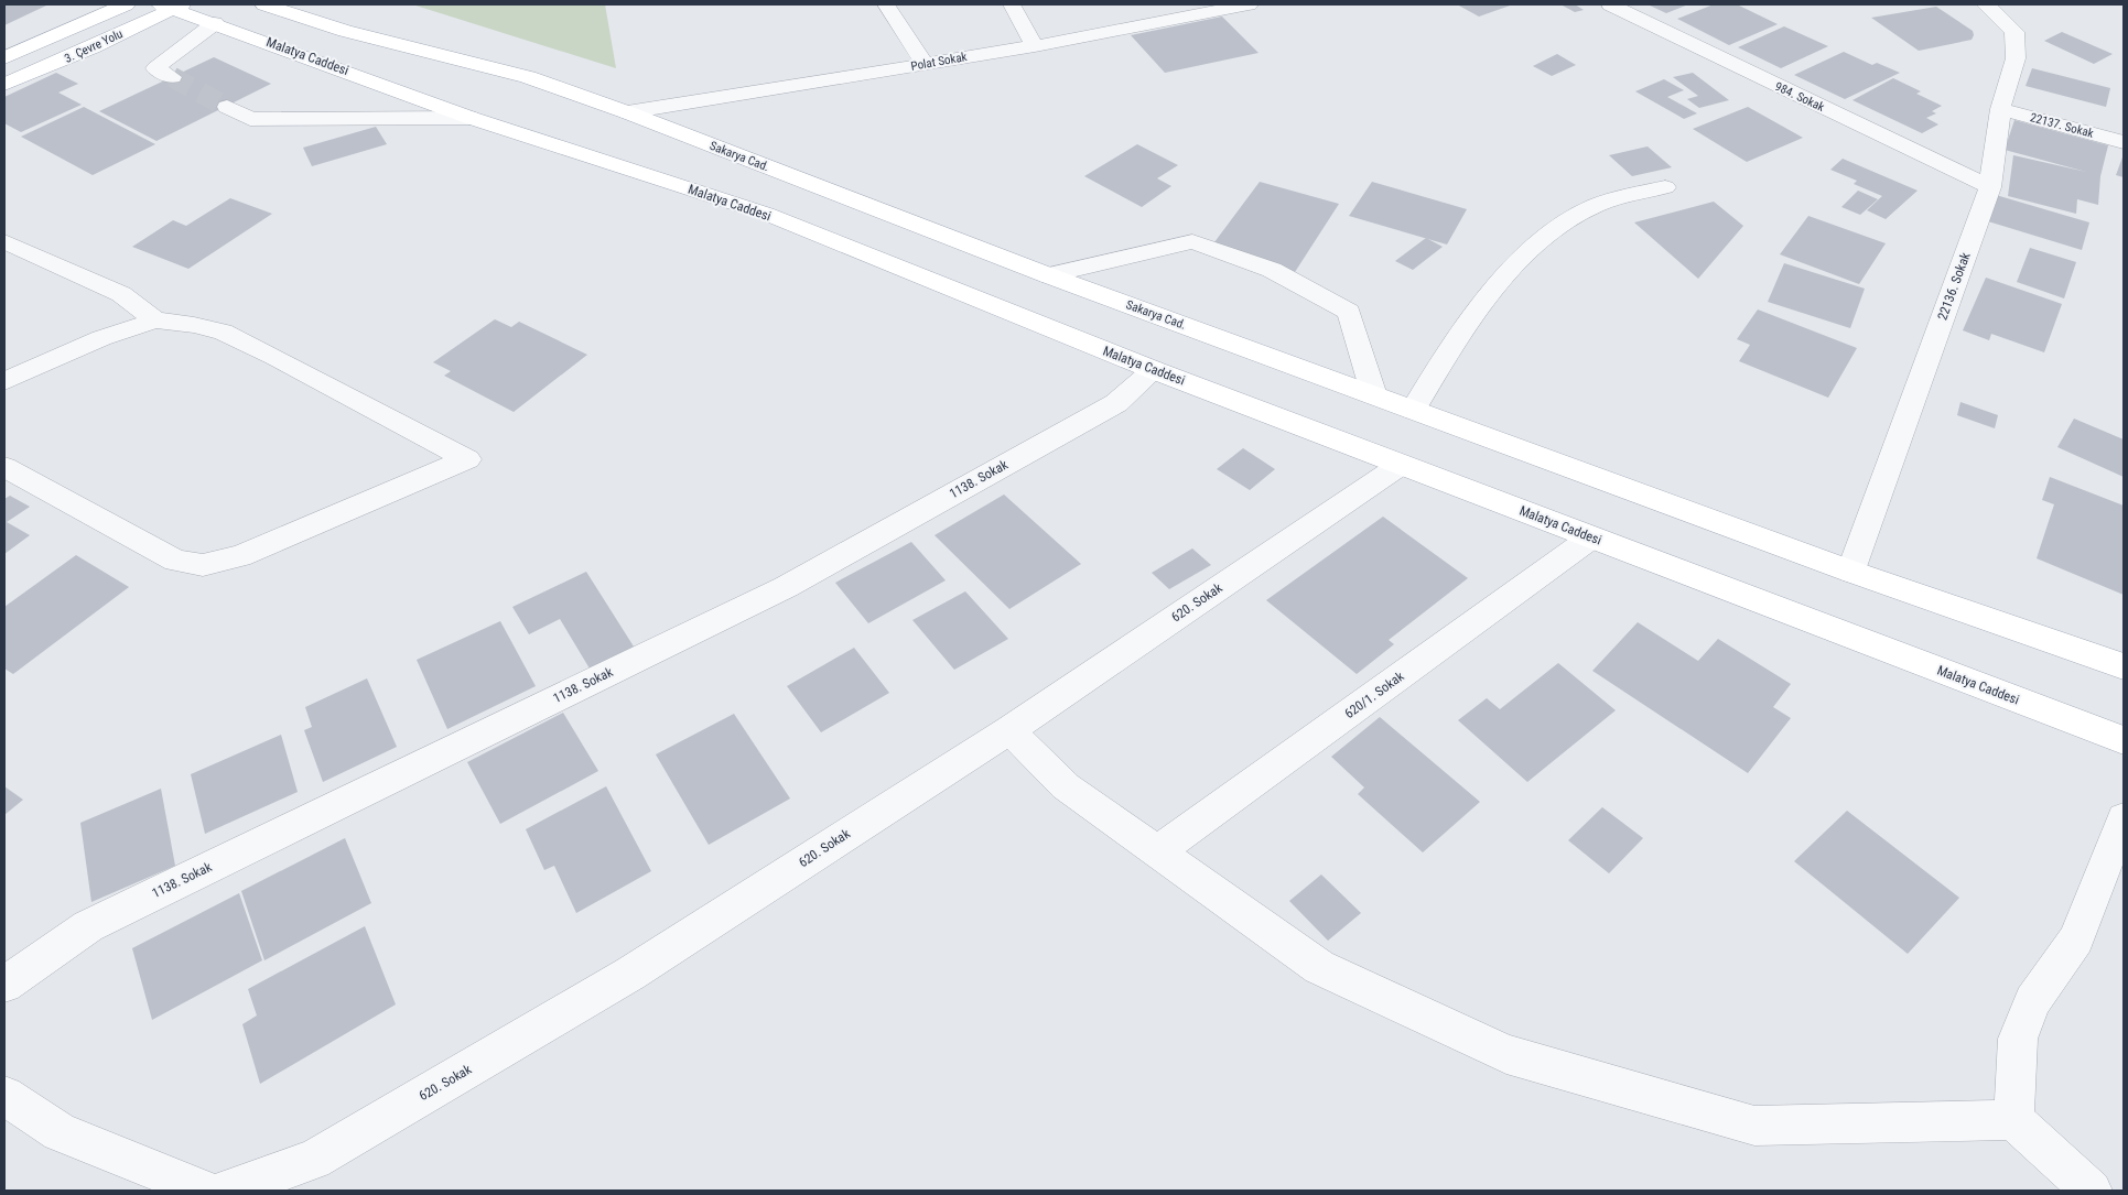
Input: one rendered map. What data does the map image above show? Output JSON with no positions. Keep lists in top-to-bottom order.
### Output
{
  "streets": {
    "main road": ["3. Çevre Yolu", "Malatya Caddesi", "Sakarya Cad."],
    "street": [
      "Polat Sokak",
      "984. Sokak",
      "22137. Sokak",
      "22136. Sokak",
      "1138. Sokak",
      "620. Sokak",
      "620/1. Sokak"
    ]
  },
  "crossings": [
    ["3. Çevre Yolu", "Malatya Caddesi"],
    ["Malatya Caddesi", "Sakarya Cad."],
    ["Malatya Caddesi", "1138. Sokak"],
    ["Malatya Caddesi", "620. Sokak"],
    ["Malatya Caddesi", "620/1. Sokak"],
    ["Polat Sokak", "Sakarya Cad."],
    ["984. Sokak", "22136. Sokak"],
    ["22137. Sokak", "22136. Sokak"]
  ]
}
